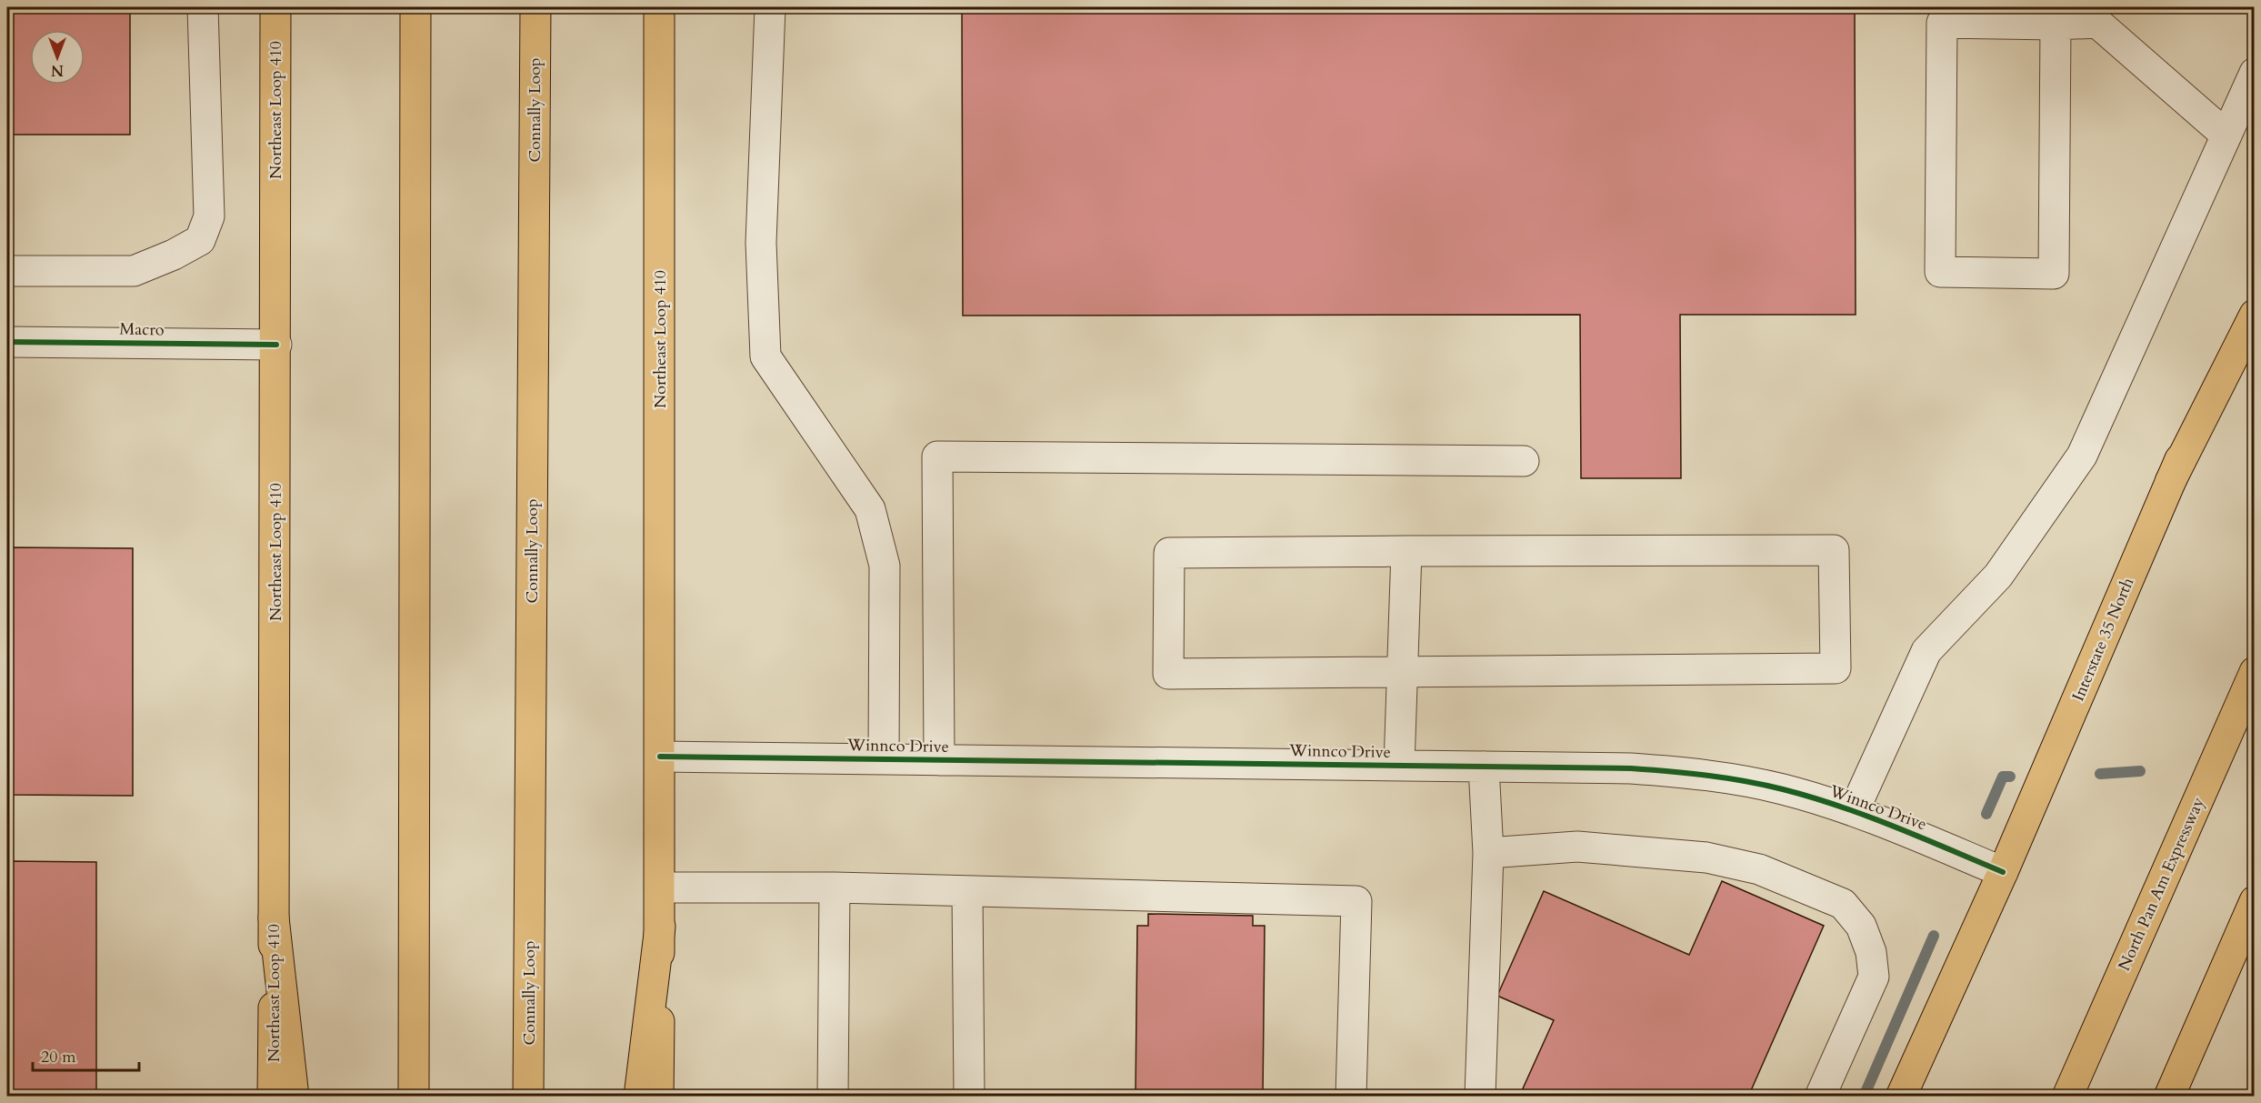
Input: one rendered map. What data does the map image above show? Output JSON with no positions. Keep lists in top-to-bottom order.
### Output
{
  "streets": {
    "main road": [
      "Northeast Loop 410",
      "Connally Loop",
      "Interstate 35 North",
      "North Pan Am Expressway"
    ],
    "street": ["Macro", "Winnco Drive"]
  },
  "crossings": [
    ["Northeast Loop 410", "Macro"],
    ["Northeast Loop 410", "Winnco Drive"],
    ["Interstate 35 North", "Winnco Drive"]
  ],
  "scale_bar": "20 m",
  "north": "bottom"
}
